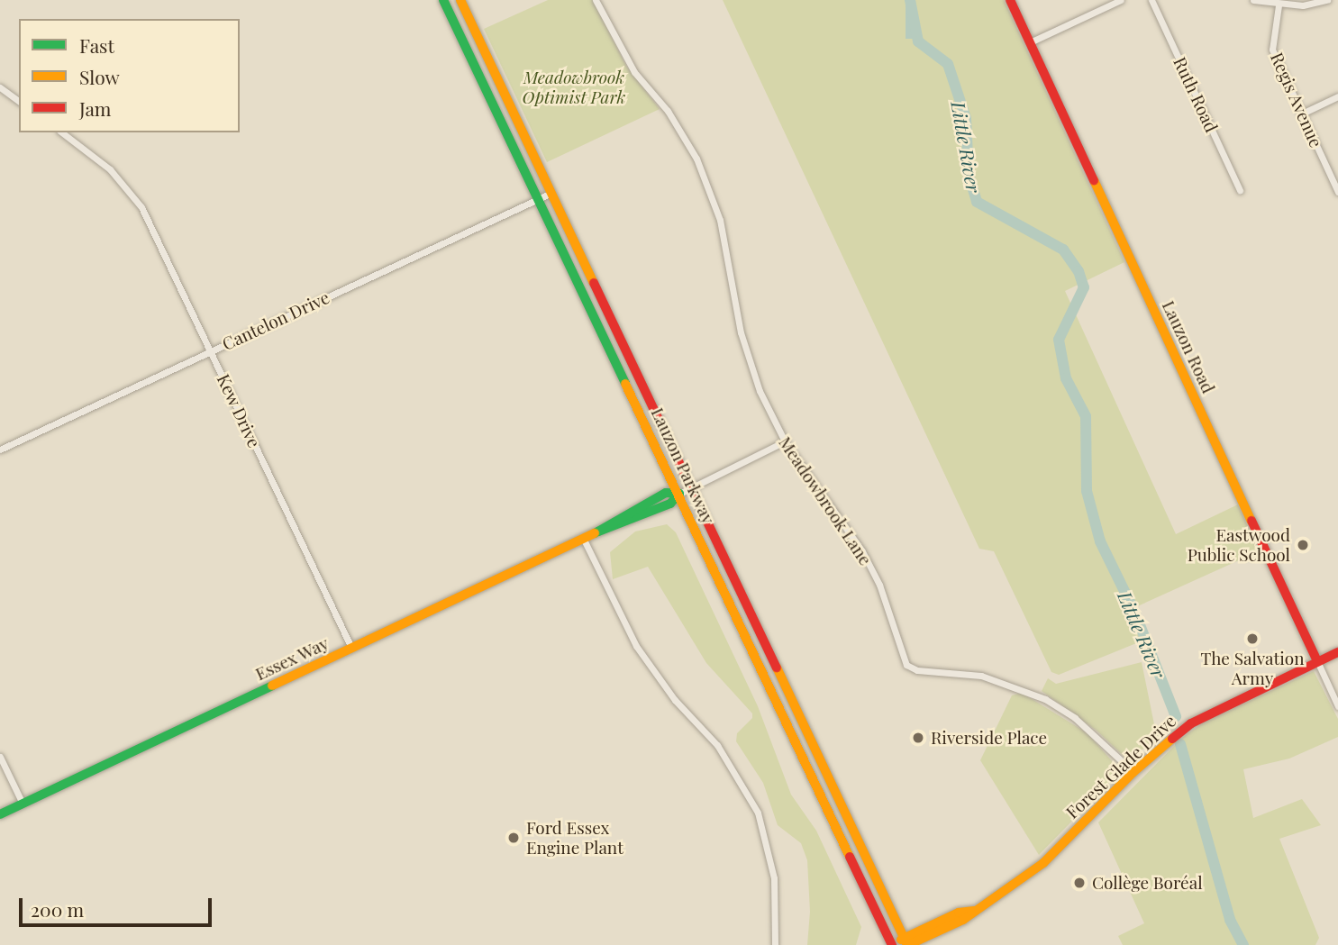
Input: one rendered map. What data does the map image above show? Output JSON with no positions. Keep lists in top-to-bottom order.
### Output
{
  "streets": {
    "street": [
      "Ruth Road",
      "Regis Avenue",
      "Cantelon Drive",
      "Lauzon Road",
      "Kew Drive",
      "Lauzon Parkway",
      "Meadowbrook Lane",
      "Essex Way",
      "Forest Glade Drive"
    ]
  },
  "crossings": [
    ["Cantelon Drive", "Kew Drive"],
    ["Cantelon Drive", "Lauzon Parkway"],
    ["Lauzon Road", "Forest Glade Drive"],
    ["Kew Drive", "Essex Way"],
    ["Lauzon Parkway", "Essex Way"],
    ["Lauzon Parkway", "Forest Glade Drive"],
    ["Meadowbrook Lane", "Essex Way"],
    ["Meadowbrook Lane", "Forest Glade Drive"]
  ],
  "water": ["Little River"],
  "parks": ["Meadowbrook Optimist Park"],
  "places": [
    "Eastwood Public School",
    "The Salvation Army",
    "Riverside Place",
    "Ford Essex Engine Plant",
    "Collège Boréal"
  ],
  "legend": ["Fast", "Slow", "Jam"],
  "scale_bar": "200 m"
}
